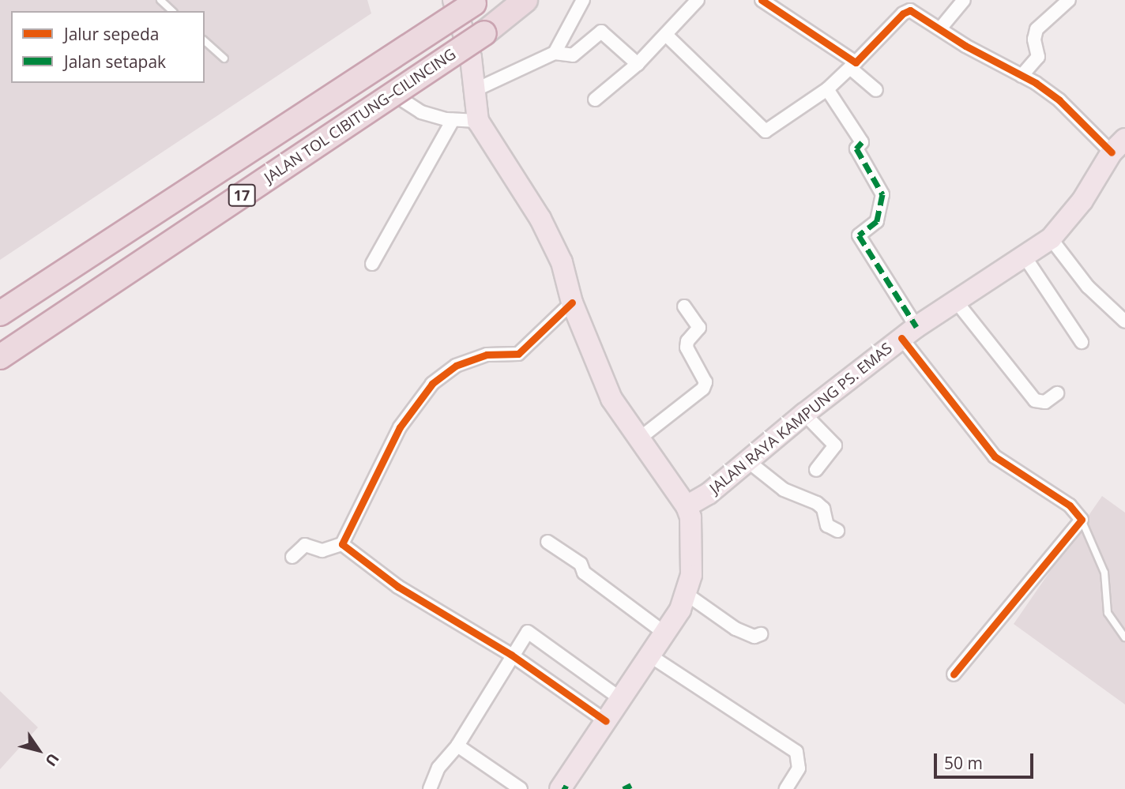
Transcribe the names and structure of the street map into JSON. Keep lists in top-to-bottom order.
{
  "streets": {
    "highway": ["JALAN TOL CIBITUNG–CILINCING", "17"],
    "main road": ["JALAN RAYA KAMPUNG PS. EMAS"]
  },
  "legend": ["Jalur sepeda", "Jalan setapak"],
  "scale_bar": "50 m",
  "north": "bottom right"
}
